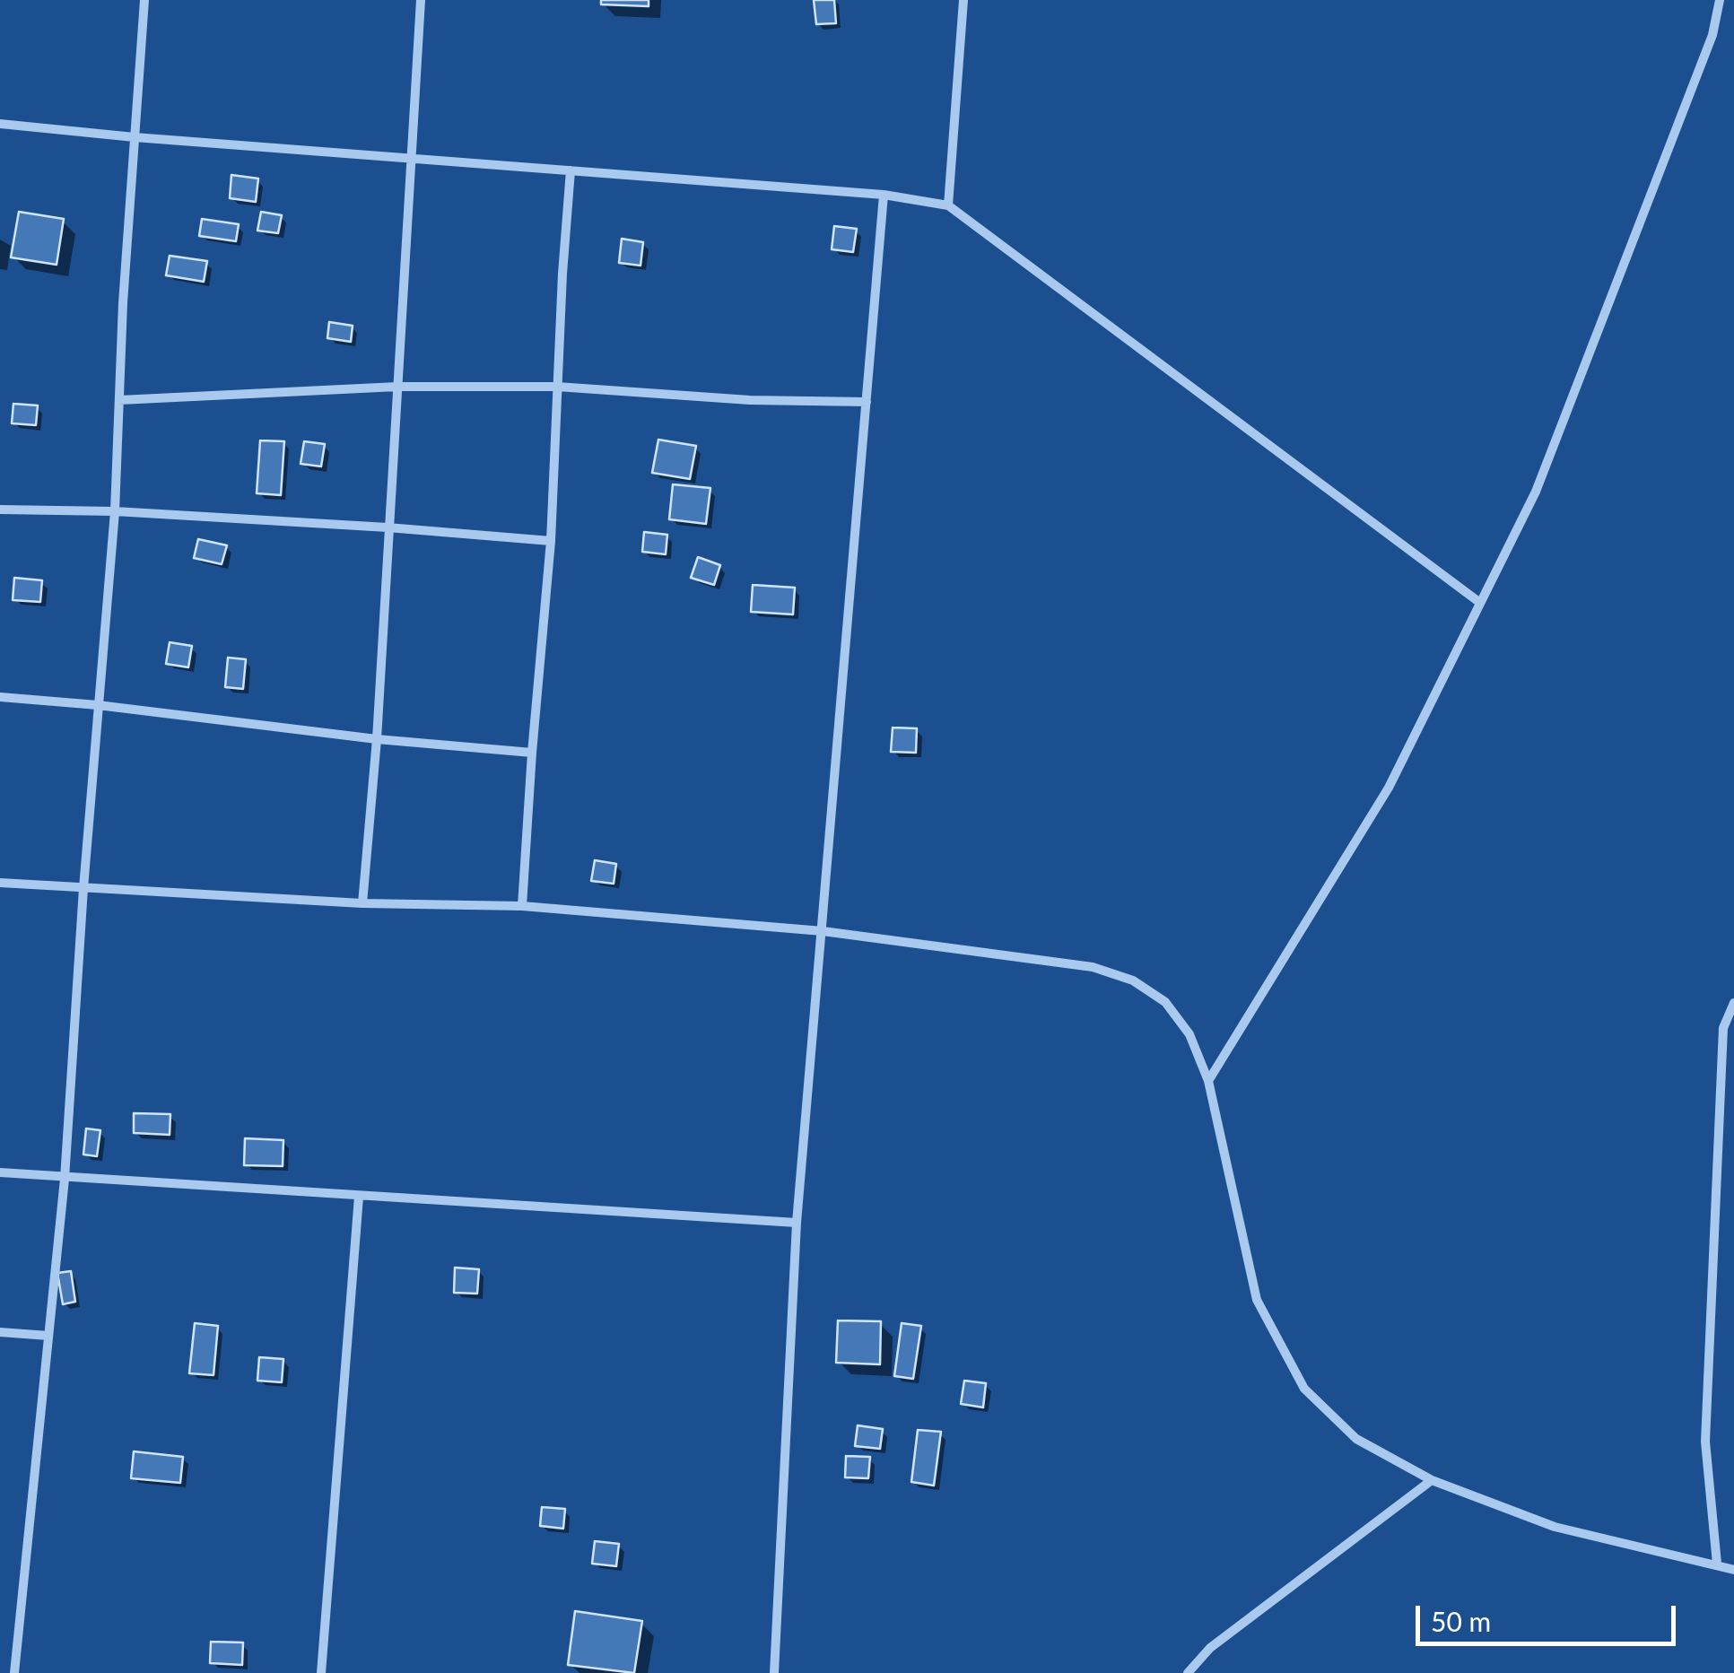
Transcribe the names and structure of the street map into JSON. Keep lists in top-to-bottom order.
{
  "scale_bar": "50 m"
}
